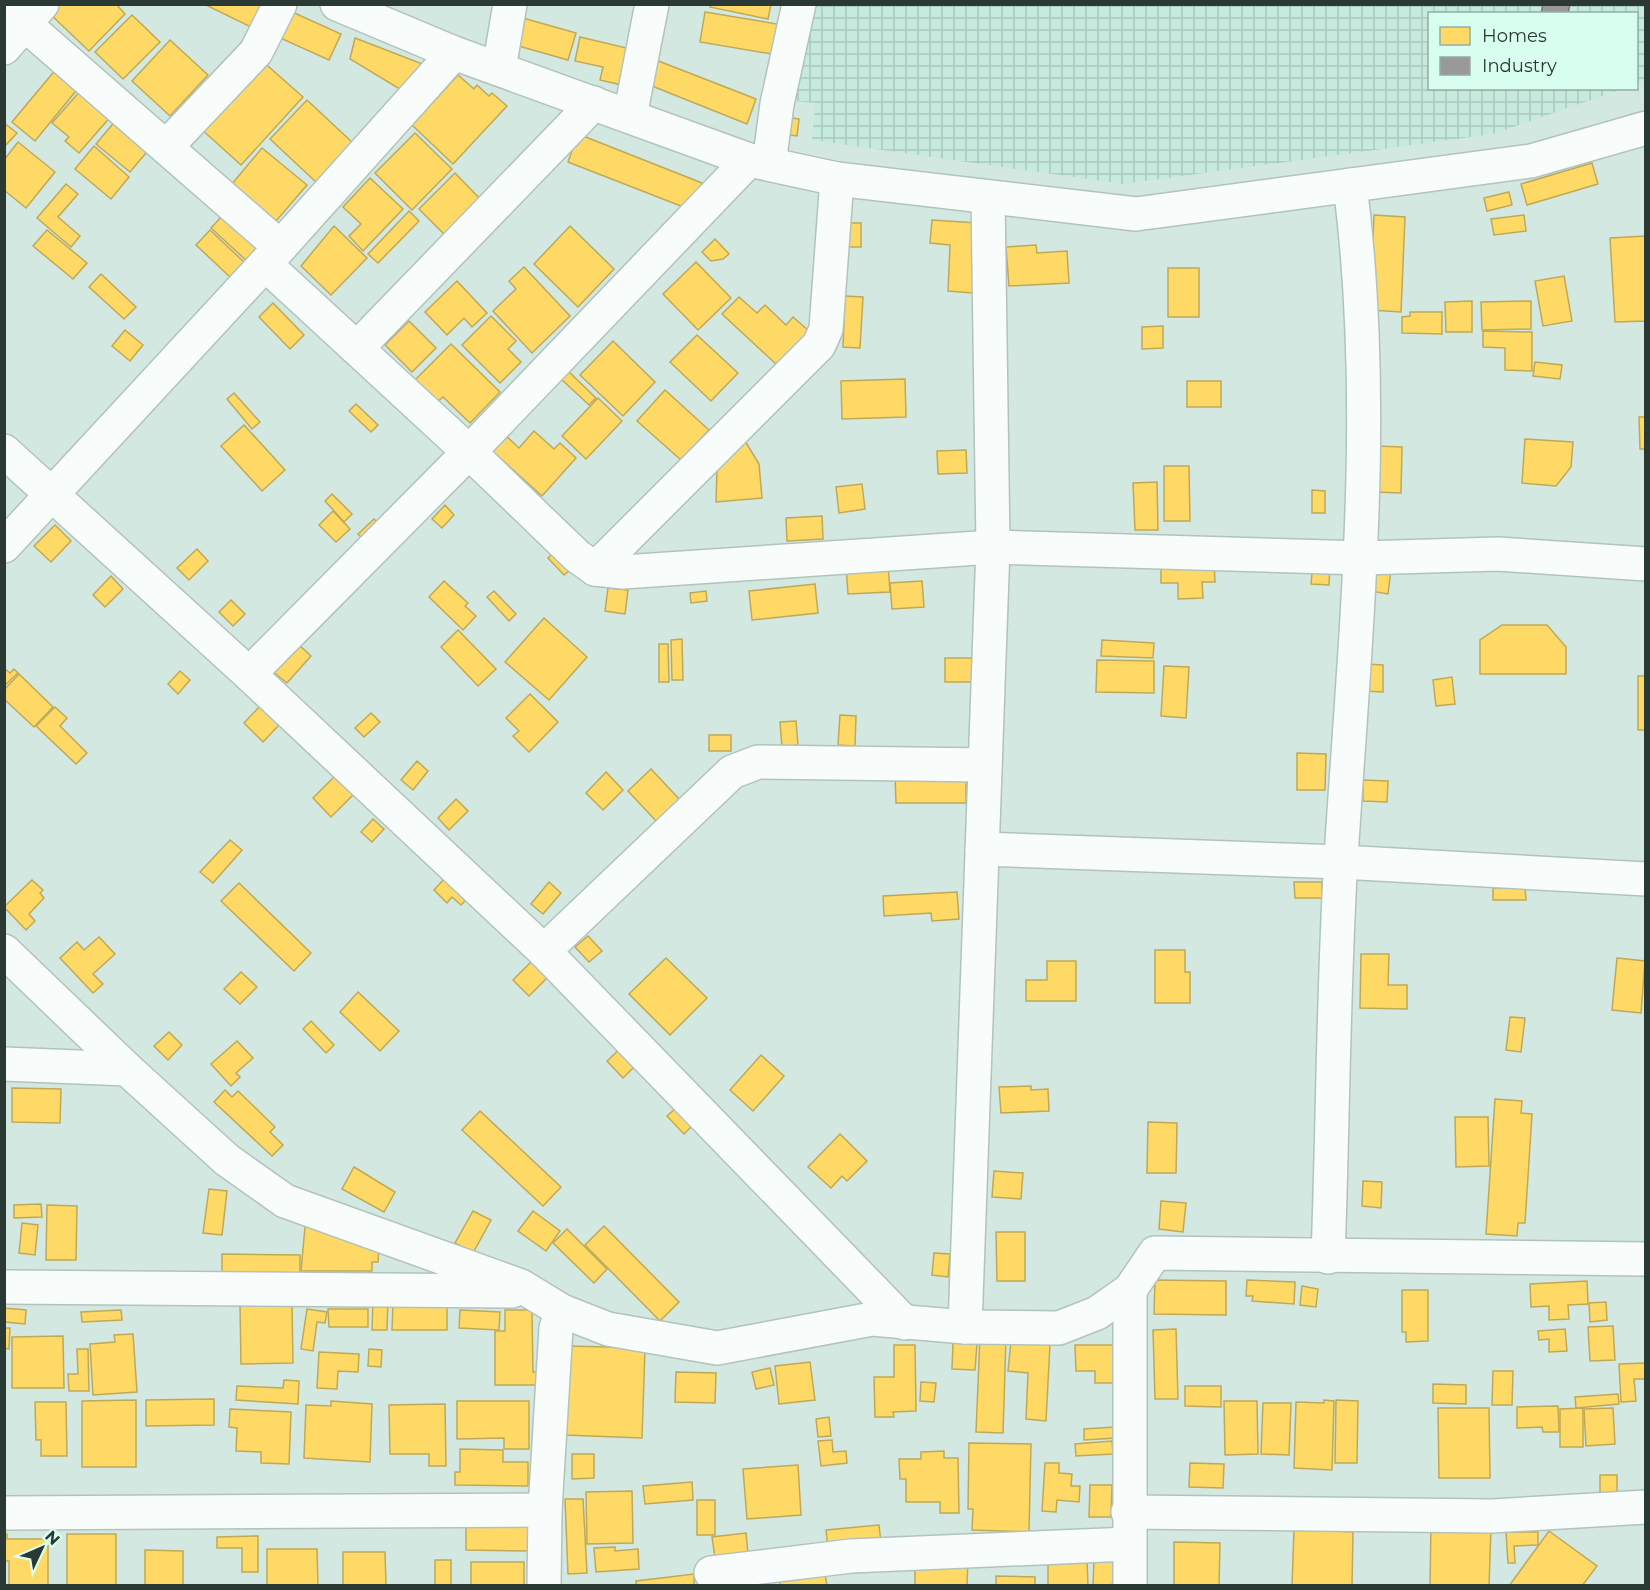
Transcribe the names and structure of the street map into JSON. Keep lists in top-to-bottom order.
{
  "legend": ["Homes", "Industry"],
  "north": "top right"
}
